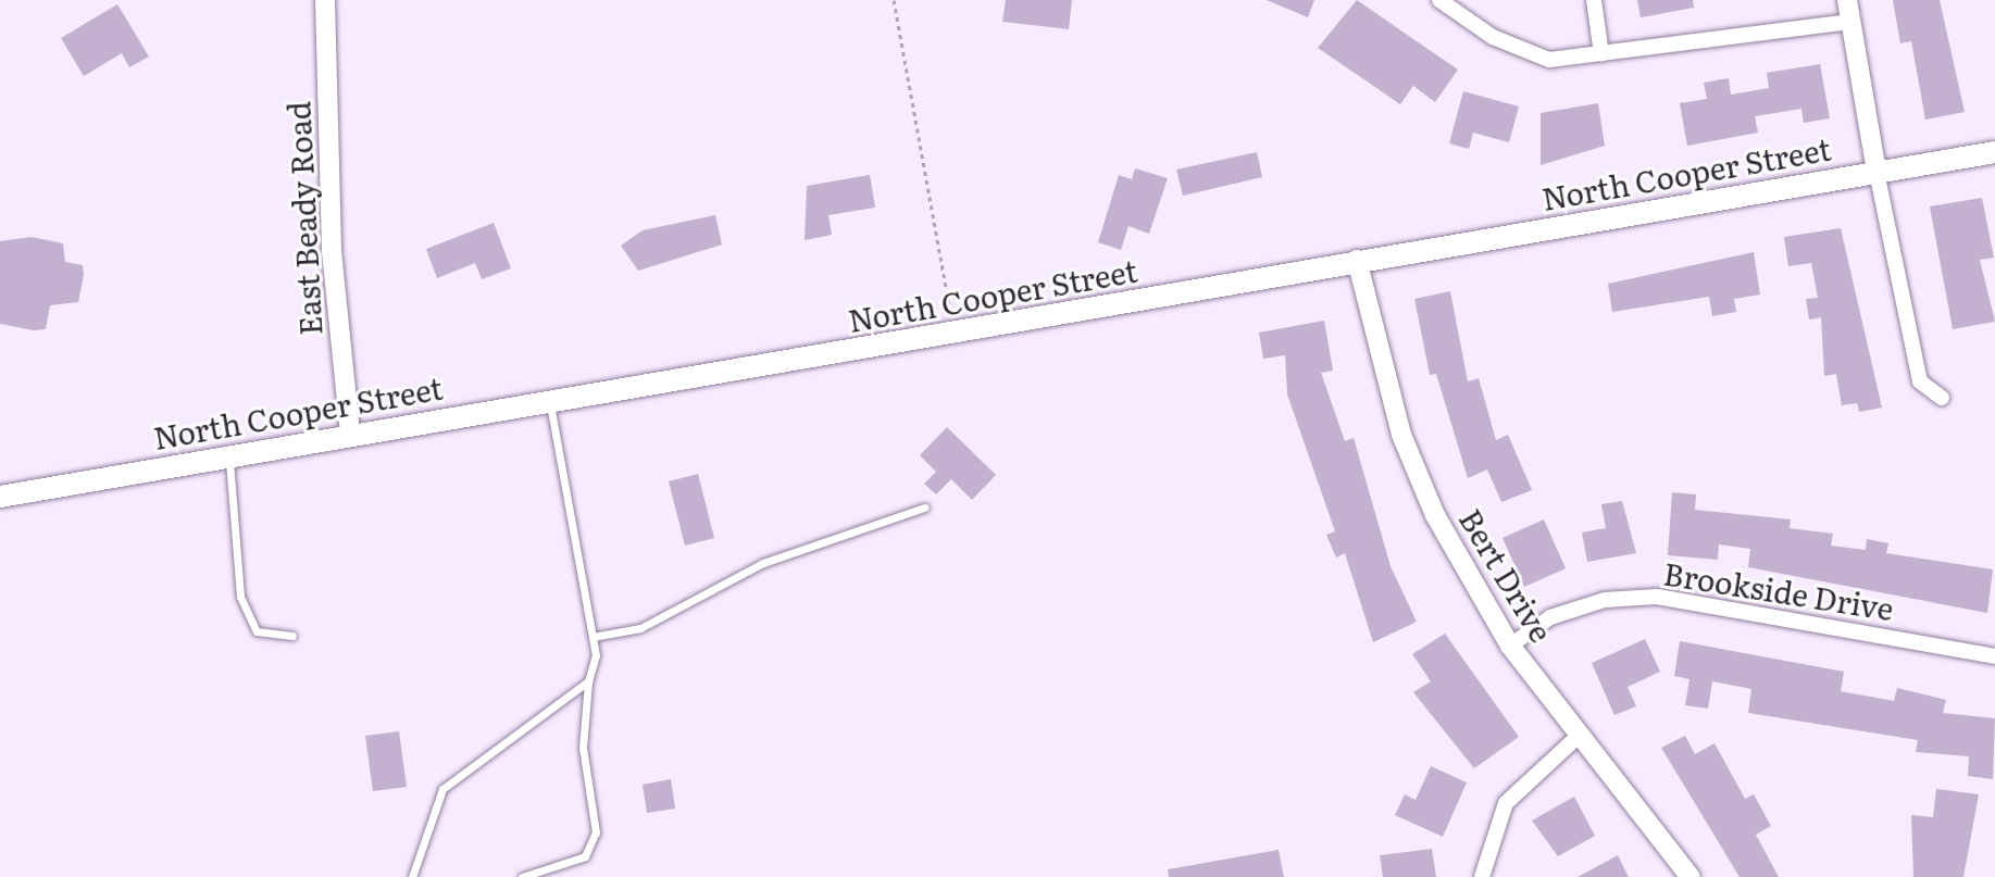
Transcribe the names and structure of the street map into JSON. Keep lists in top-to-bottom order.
{
  "streets": {
    "main road": ["North Cooper Street"],
    "street": ["East Beady Road", "Bert Drive", "Brookside Drive"]
  },
  "crossings": [
    ["North Cooper Street", "East Beady Road"],
    ["North Cooper Street", "Bert Drive"],
    ["Bert Drive", "Brookside Drive"]
  ]
}
